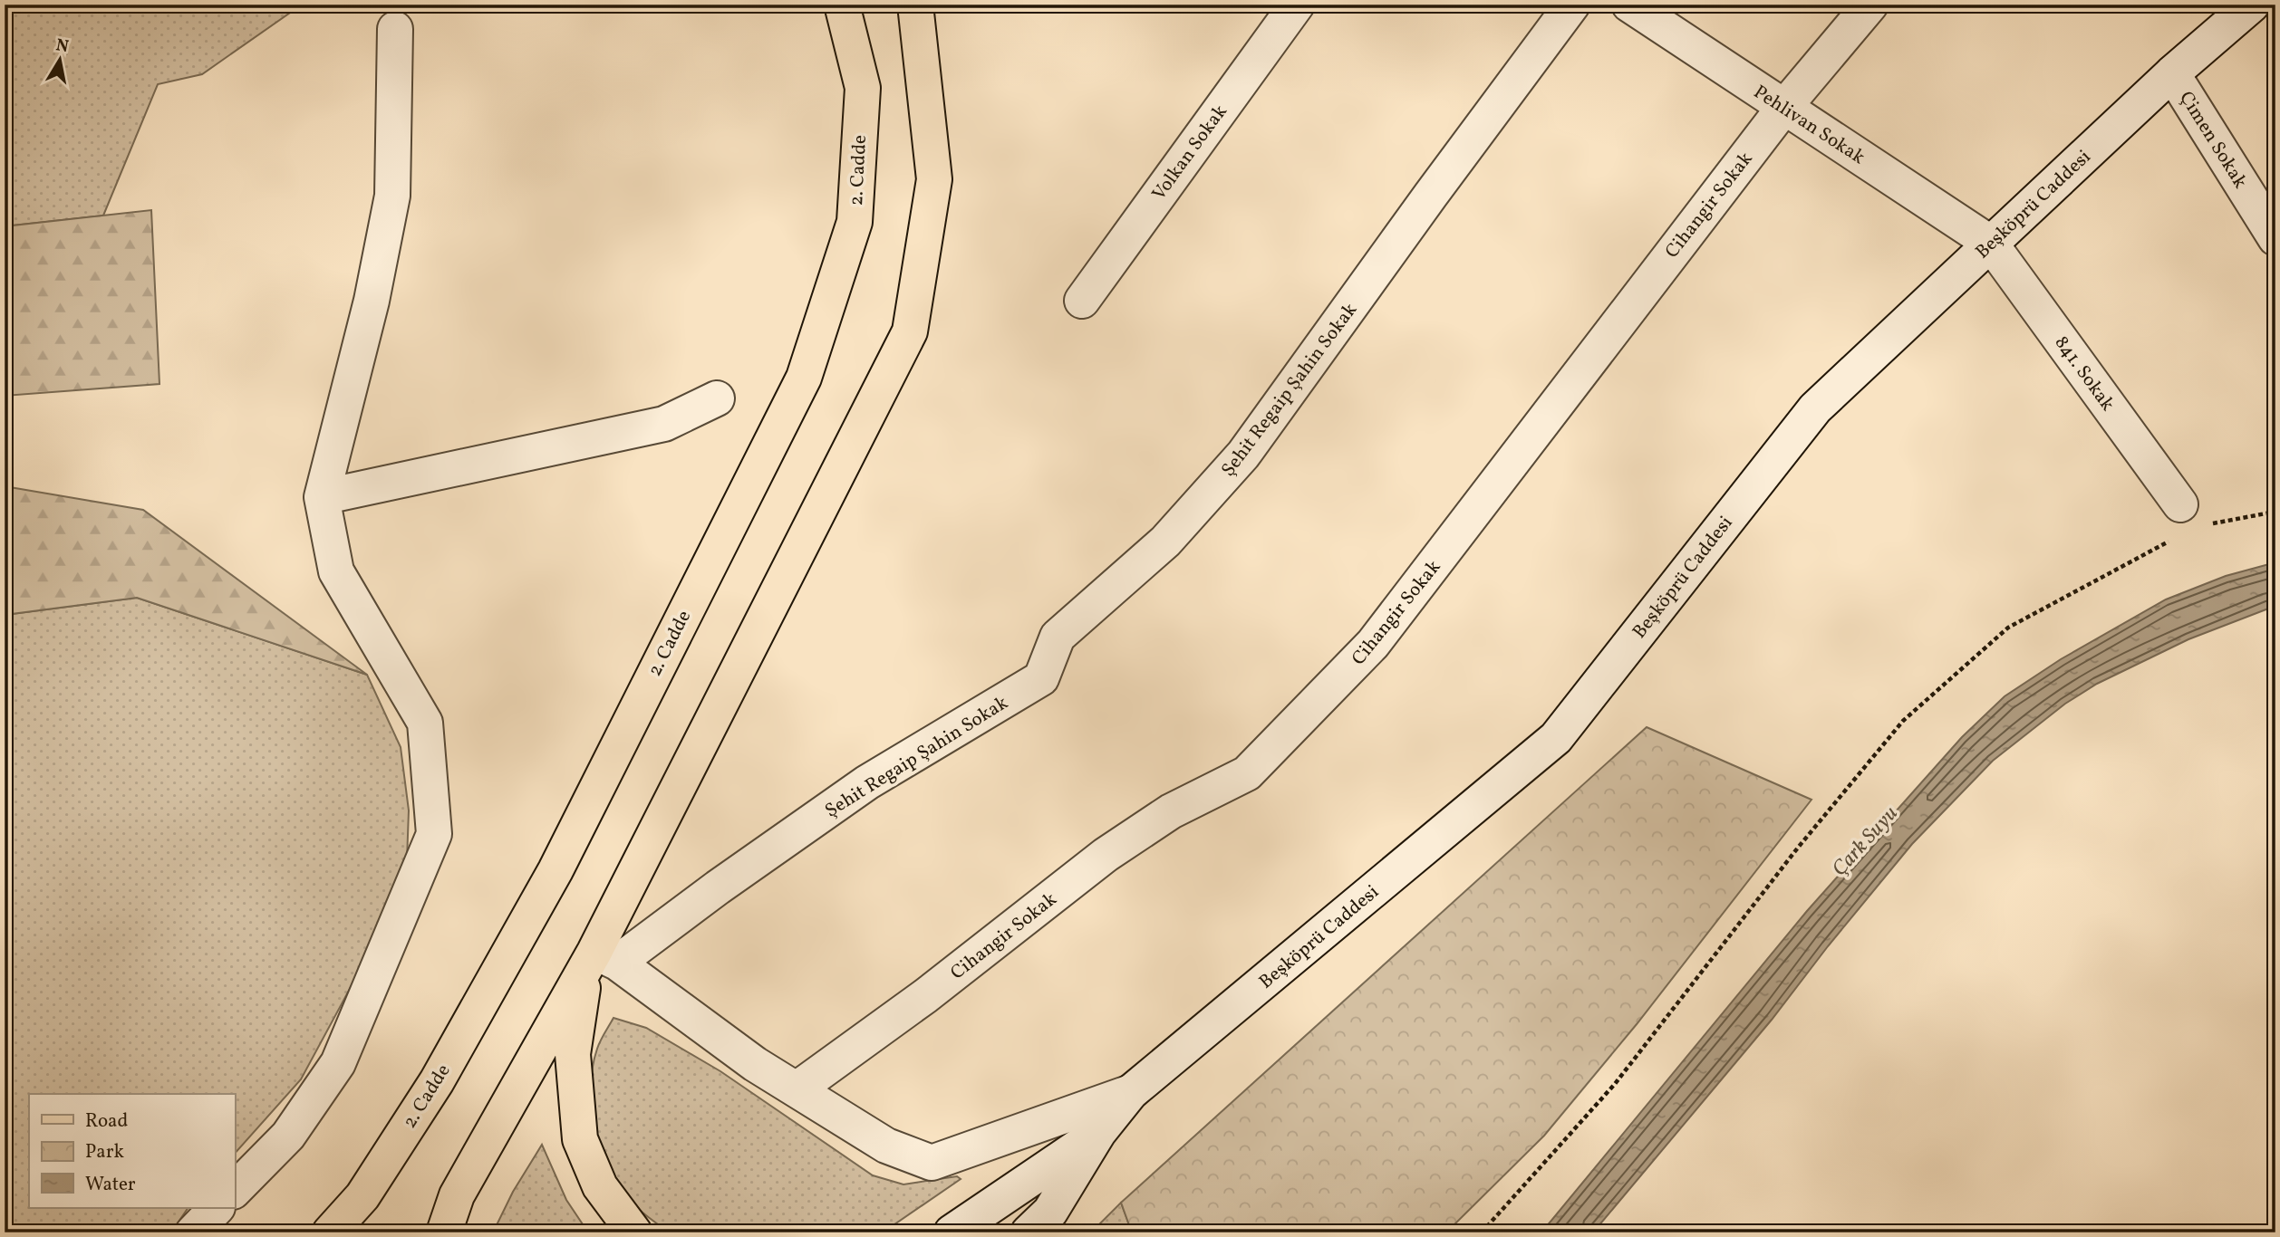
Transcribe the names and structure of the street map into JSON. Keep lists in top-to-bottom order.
{
  "streets": {
    "main road": ["2. Cadde"],
    "street": [
      "Pehlivan Sokak",
      "Çimen Sokak",
      "Volkan Sokak",
      "Beşköprü Caddesi",
      "Cihangir Sokak",
      "841. Sokak",
      "Şehit Regaip Şahin Sokak"
    ]
  },
  "crossings": [
    ["Pehlivan Sokak", "Beşköprü Caddesi"],
    ["Pehlivan Sokak", "Cihangir Sokak"],
    ["Pehlivan Sokak", "841. Sokak"],
    ["Çimen Sokak", "Beşköprü Caddesi"],
    ["Beşköprü Caddesi", "841. Sokak"]
  ],
  "water": ["Çark Suyu"],
  "legend": ["Road", "Park", "Water"],
  "north": "top"
}
